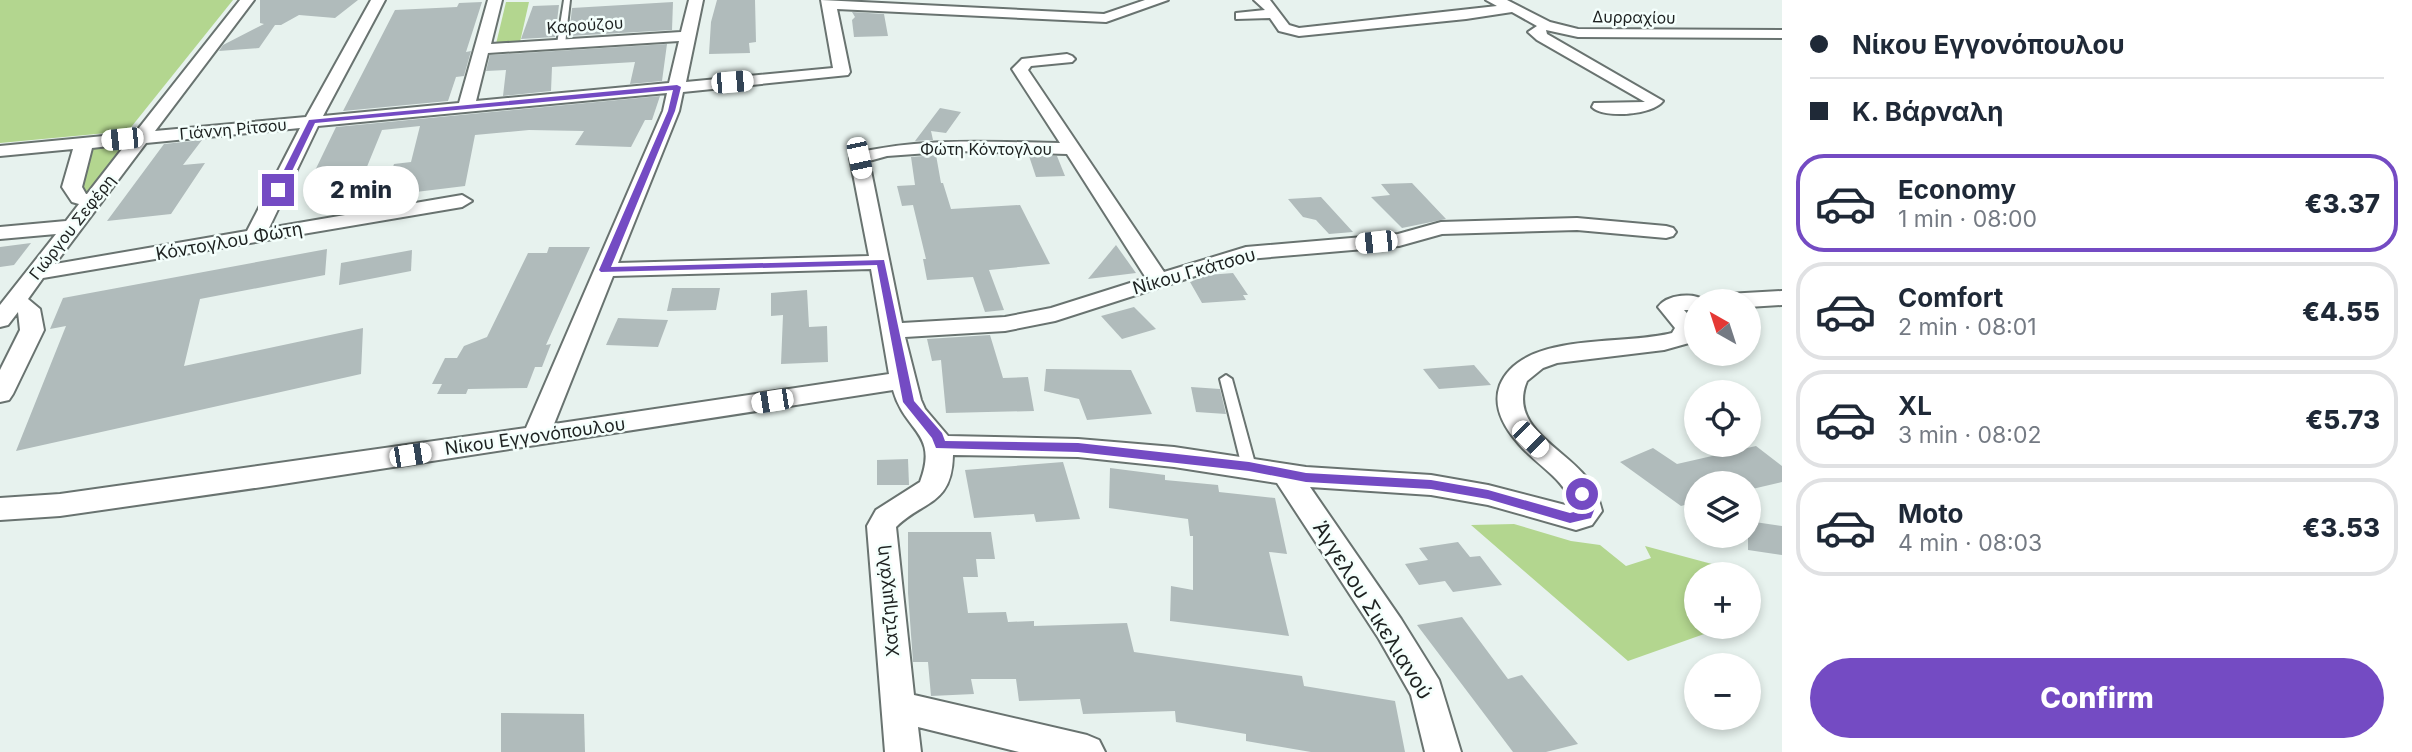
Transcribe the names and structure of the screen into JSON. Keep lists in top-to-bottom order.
{
  "streets": {
    "street": [
      "Δυρραχίου",
      "Καρούζου",
      "Γιάννη Ρίτσου",
      "Φώτη Κόντογλου",
      "Γιώργου Σεφέρη",
      "Κόντογλου Φώτη",
      "Νίκου Γκάτσου",
      "Νίκου Εγγονόπουλου",
      "Χατζημιχάλη",
      "Άγγελου Σικελιανού"
    ]
  },
  "crossings": [
    ["Γιάννη Ρίτσου", "Γιώργου Σεφέρη"],
    ["Γιώργου Σεφέρη", "Κόντογλου Φώτη"]
  ],
  "north": "top left",
  "page": {
    "banner": ["Νίκου Εγγονόπουλου", "Κ. Βάρναλη"],
    "list": [
      {
        "name": "Economy",
        "note": "1 min · 08:00",
        "value": "€3.37"
      },
      {
        "name": "Comfort",
        "note": "2 min · 08:01",
        "value": "€4.55"
      },
      {
        "name": "XL",
        "note": "3 min · 08:02",
        "value": "€5.73"
      },
      {
        "name": "Moto",
        "note": "4 min · 08:03",
        "value": "€3.53"
      }
    ],
    "bubble": "2 min",
    "map_buttons": ["+", "−"],
    "buttons": "Confirm"
  }
}
